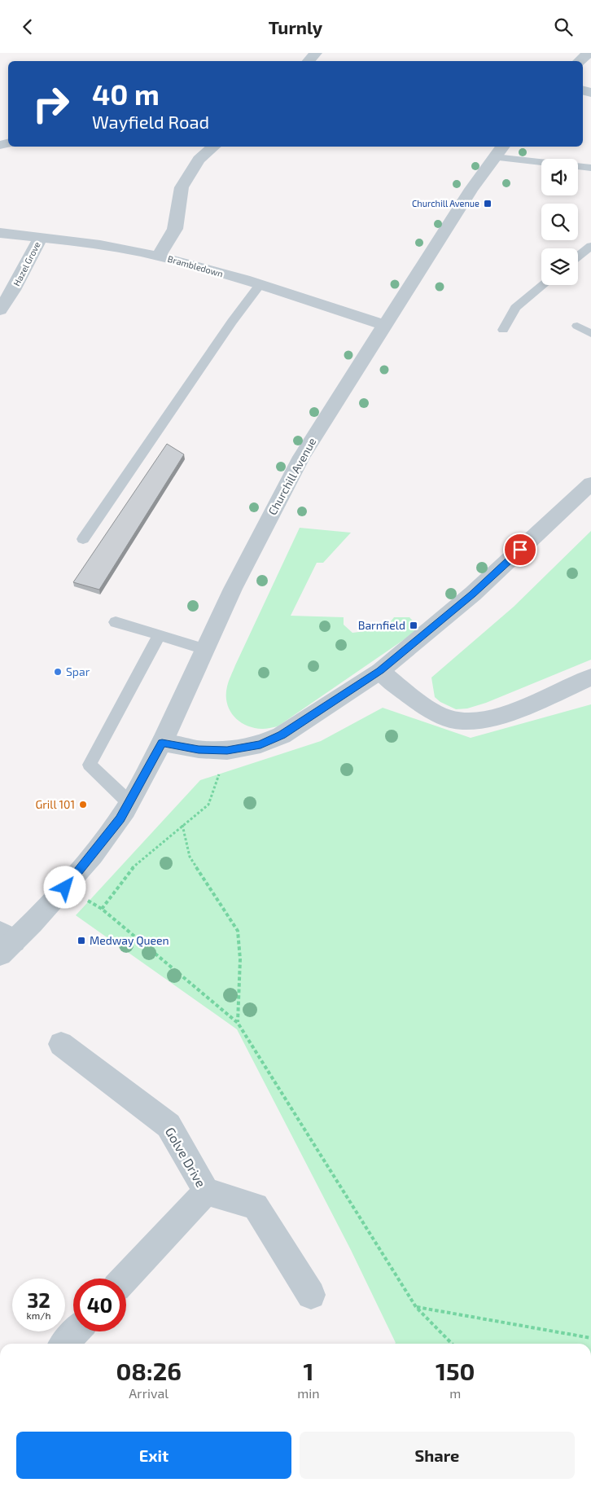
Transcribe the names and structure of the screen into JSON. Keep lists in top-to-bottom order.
{
  "streets": {
    "street": [
      "Hazel Grove",
      "Brambledown",
      "Churchill Avenue",
      "Golve Drive"
    ]
  },
  "crossings": [
    ["Hazel Grove", "Brambledown"],
    ["Brambledown", "Churchill Avenue"]
  ],
  "places": {
    "transit": ["Churchill Avenue", "Barnfield", "Medway Queen"],
    "other": ["Spar", "Grill 101"]
  },
  "page": {
    "header": "Turnly",
    "turn": ["40 m", "Wayfield Road"],
    "speed": "32 km/h",
    "limit": "40",
    "eta": [
      "08:26",
      "Arrival",
      "1",
      "min",
      "150",
      "m"
    ],
    "buttons": ["Exit", "Share"]
  }
}
